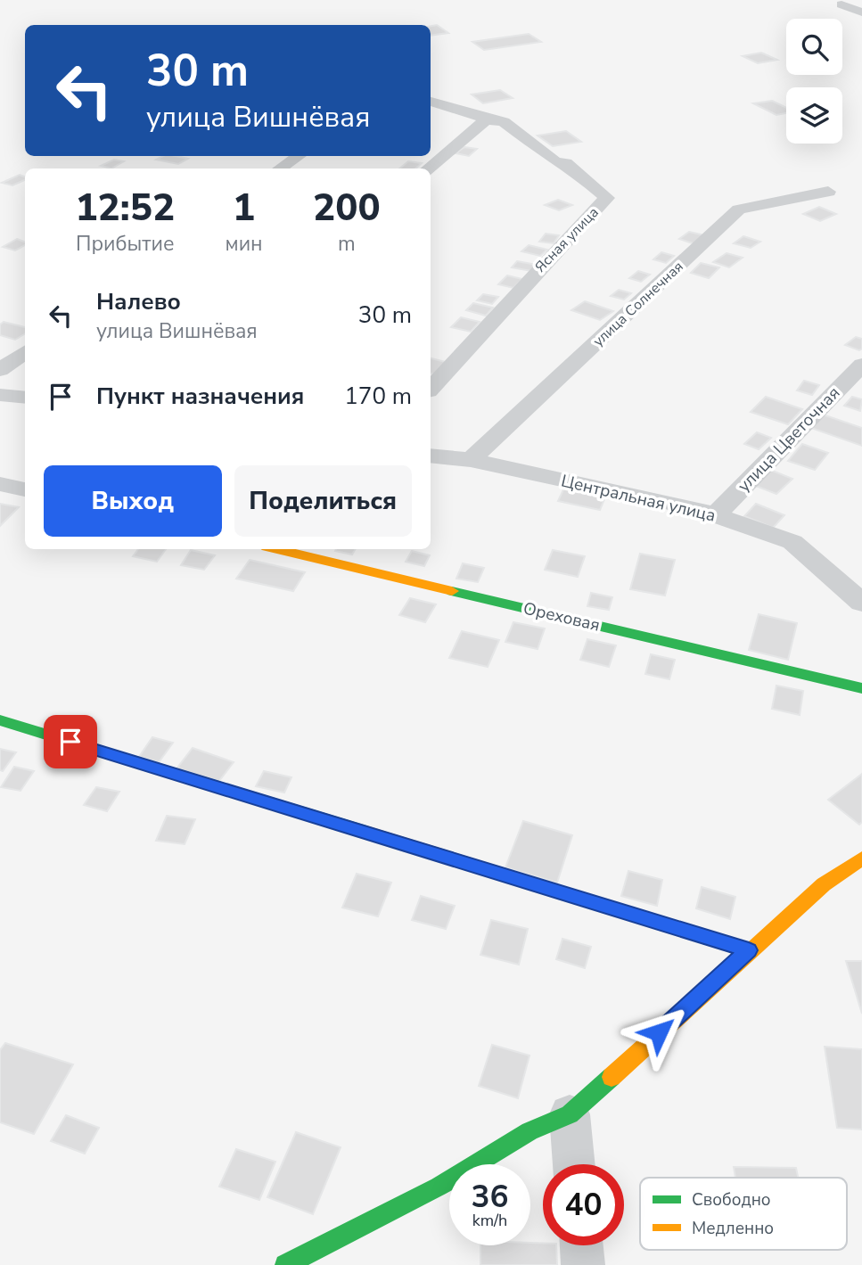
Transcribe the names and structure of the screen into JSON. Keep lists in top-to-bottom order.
{
  "streets": {
    "street": [
      "Ясная улица",
      "улица Солнечная",
      "улица Цветочная",
      "Центральная улица",
      "Ореховая"
    ]
  },
  "crossings": [
    ["улица Солнечная", "Центральная улица"],
    ["улица Цветочная", "Центральная улица"]
  ],
  "legend": ["Свободно", "Медленно"],
  "page": {
    "turn": ["30 m", "улица Вишнёвая"],
    "eta": [
      "12:52",
      "Прибытие",
      "1",
      "мин",
      "200",
      "m"
    ],
    "list": [
      {
        "name": "Налево",
        "note": "улица Вишнёвая",
        "value": "30 m"
      },
      {
        "name": "Пункт назначения",
        "value": "170 m"
      }
    ],
    "buttons": ["Выход", "Поделиться"],
    "speed": "36 km/h",
    "limit": "40"
  }
}
